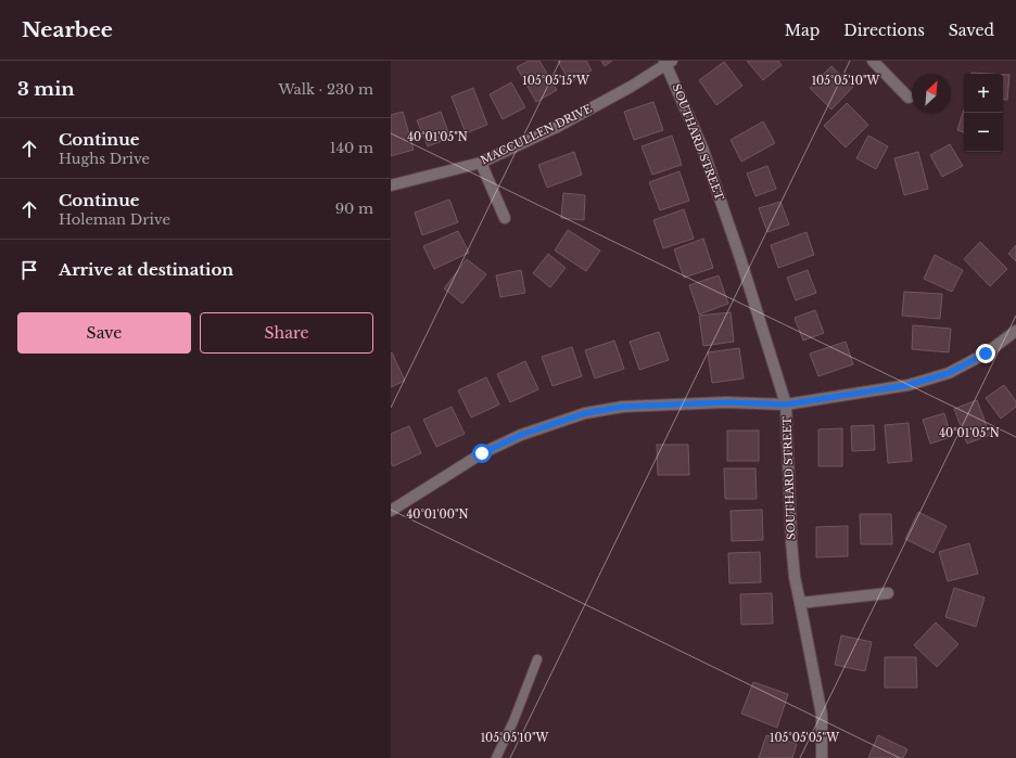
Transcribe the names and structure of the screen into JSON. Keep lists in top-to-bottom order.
{
  "streets": {
    "street": ["MACCULLEN DRIVE", "SOUTHARD STREET"]
  },
  "crossings": [
    ["MACCULLEN DRIVE", "SOUTHARD STREET"]
  ],
  "north": "top right",
  "page": {
    "header": "Nearbee",
    "nav": ["Map", "Directions", "Saved"],
    "heading": ["3 min", "Walk · 230 m"],
    "map_buttons": ["+", "−"],
    "list": [
      ["Continue", "Hughs Drive", "140 m"],
      ["Continue", "Holeman Drive", "90 m"],
      "Arrive at destination"
    ],
    "buttons": ["Save", "Share"]
  },
  "coordinates": [
    "105°05'15\"W",
    "105°05'10\"W",
    "40°01'05\"N",
    "40°01'00\"N",
    "105°05'05\"W"
  ]
}
